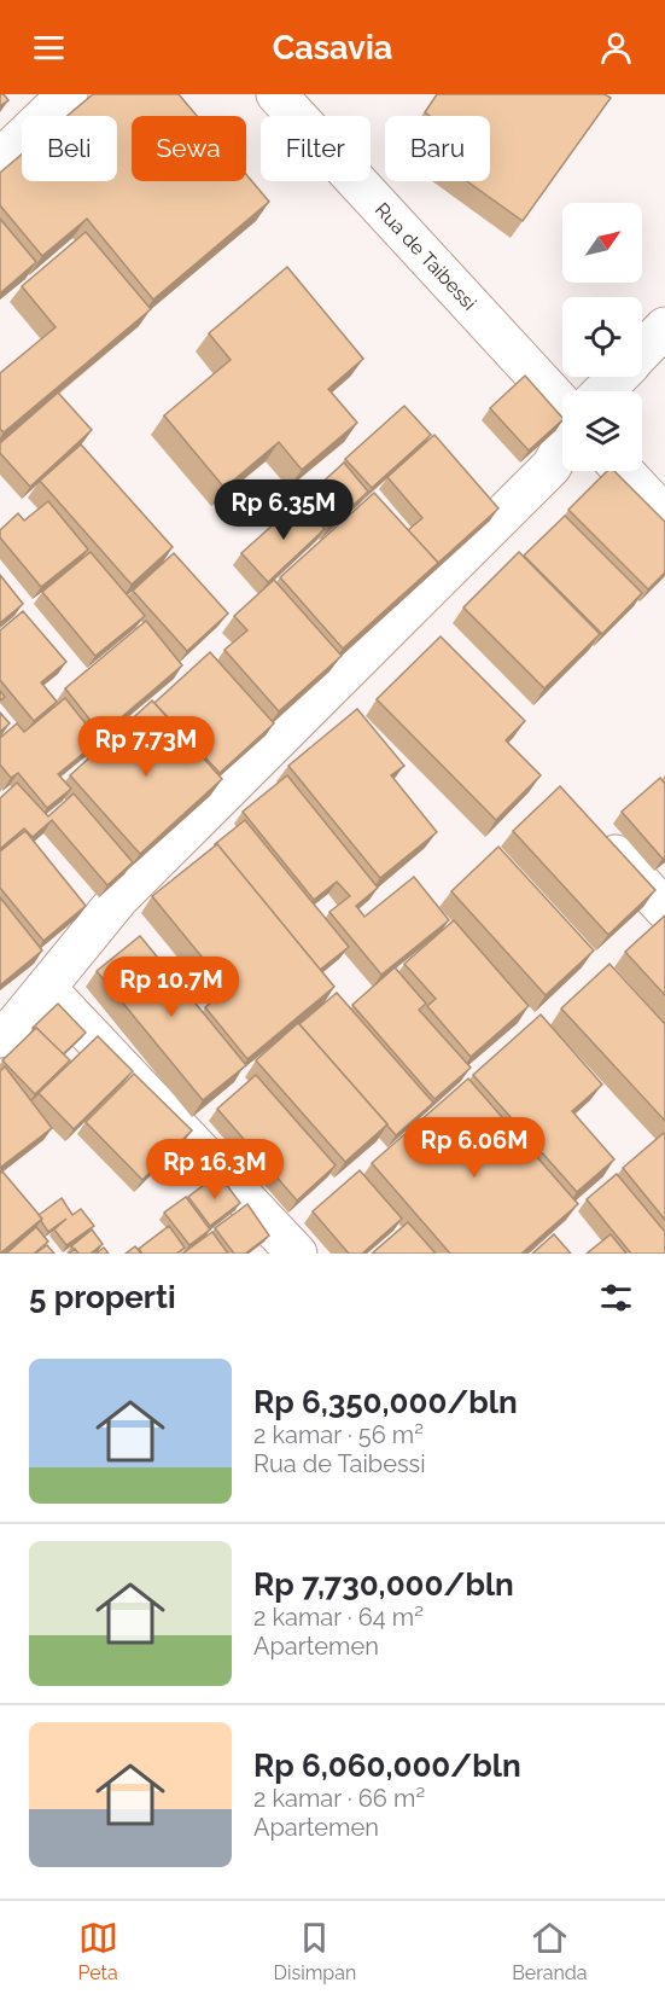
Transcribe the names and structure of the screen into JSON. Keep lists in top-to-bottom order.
{
  "streets": {
    "street": ["Rua de Taibessi"]
  },
  "north": "top right",
  "page": {
    "header": "Casavia",
    "chip": [
      "Beli",
      "Sewa",
      "Filter",
      "Baru"
    ],
    "price": [
      "Rp 6.35M",
      "Rp 7.73M",
      "Rp 10.7M",
      "Rp 6.06M",
      "Rp 16.3M"
    ],
    "heading": "5 properti",
    "list": [
      {
        "name": "Rp 6,350,000/bln",
        "note": "2 kamar · 56 m² · Rua de Taibessi"
      },
      {
        "name": "Rp 7,730,000/bln",
        "note": "2 kamar · 64 m² · Apartemen"
      },
      {
        "name": "Rp 6,060,000/bln",
        "note": "2 kamar · 66 m² · Apartemen"
      }
    ],
    "tabs": ["Peta", "Disimpan", "Beranda"]
  }
}
